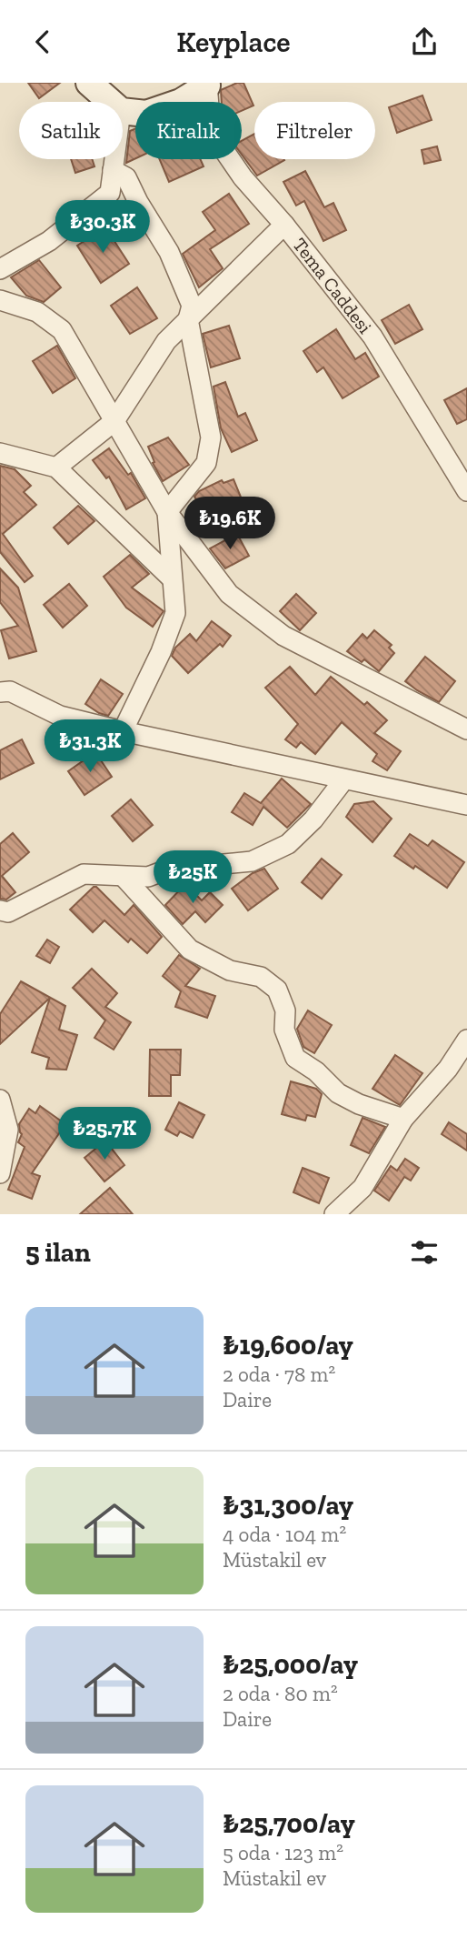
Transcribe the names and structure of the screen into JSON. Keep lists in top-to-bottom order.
{
  "streets": {
    "street": ["Tema Caddesi"]
  },
  "page": {
    "header": "Keyplace",
    "chip": ["Satılık", "Kiralık", "Filtreler"],
    "price": [
      "₺30.3K",
      "₺19.6K",
      "₺31.3K",
      "₺25K",
      "₺25.7K"
    ],
    "heading": "5 ilan",
    "list": [
      {
        "name": "₺19,600/ay",
        "note": "2 oda · 78 m² · Daire"
      },
      {
        "name": "₺31,300/ay",
        "note": "4 oda · 104 m² · Müstakil ev"
      },
      {
        "name": "₺25,000/ay",
        "note": "2 oda · 80 m² · Daire"
      },
      {
        "name": "₺25,700/ay",
        "note": "5 oda · 123 m² · Müstakil ev"
      }
    ]
  }
}
